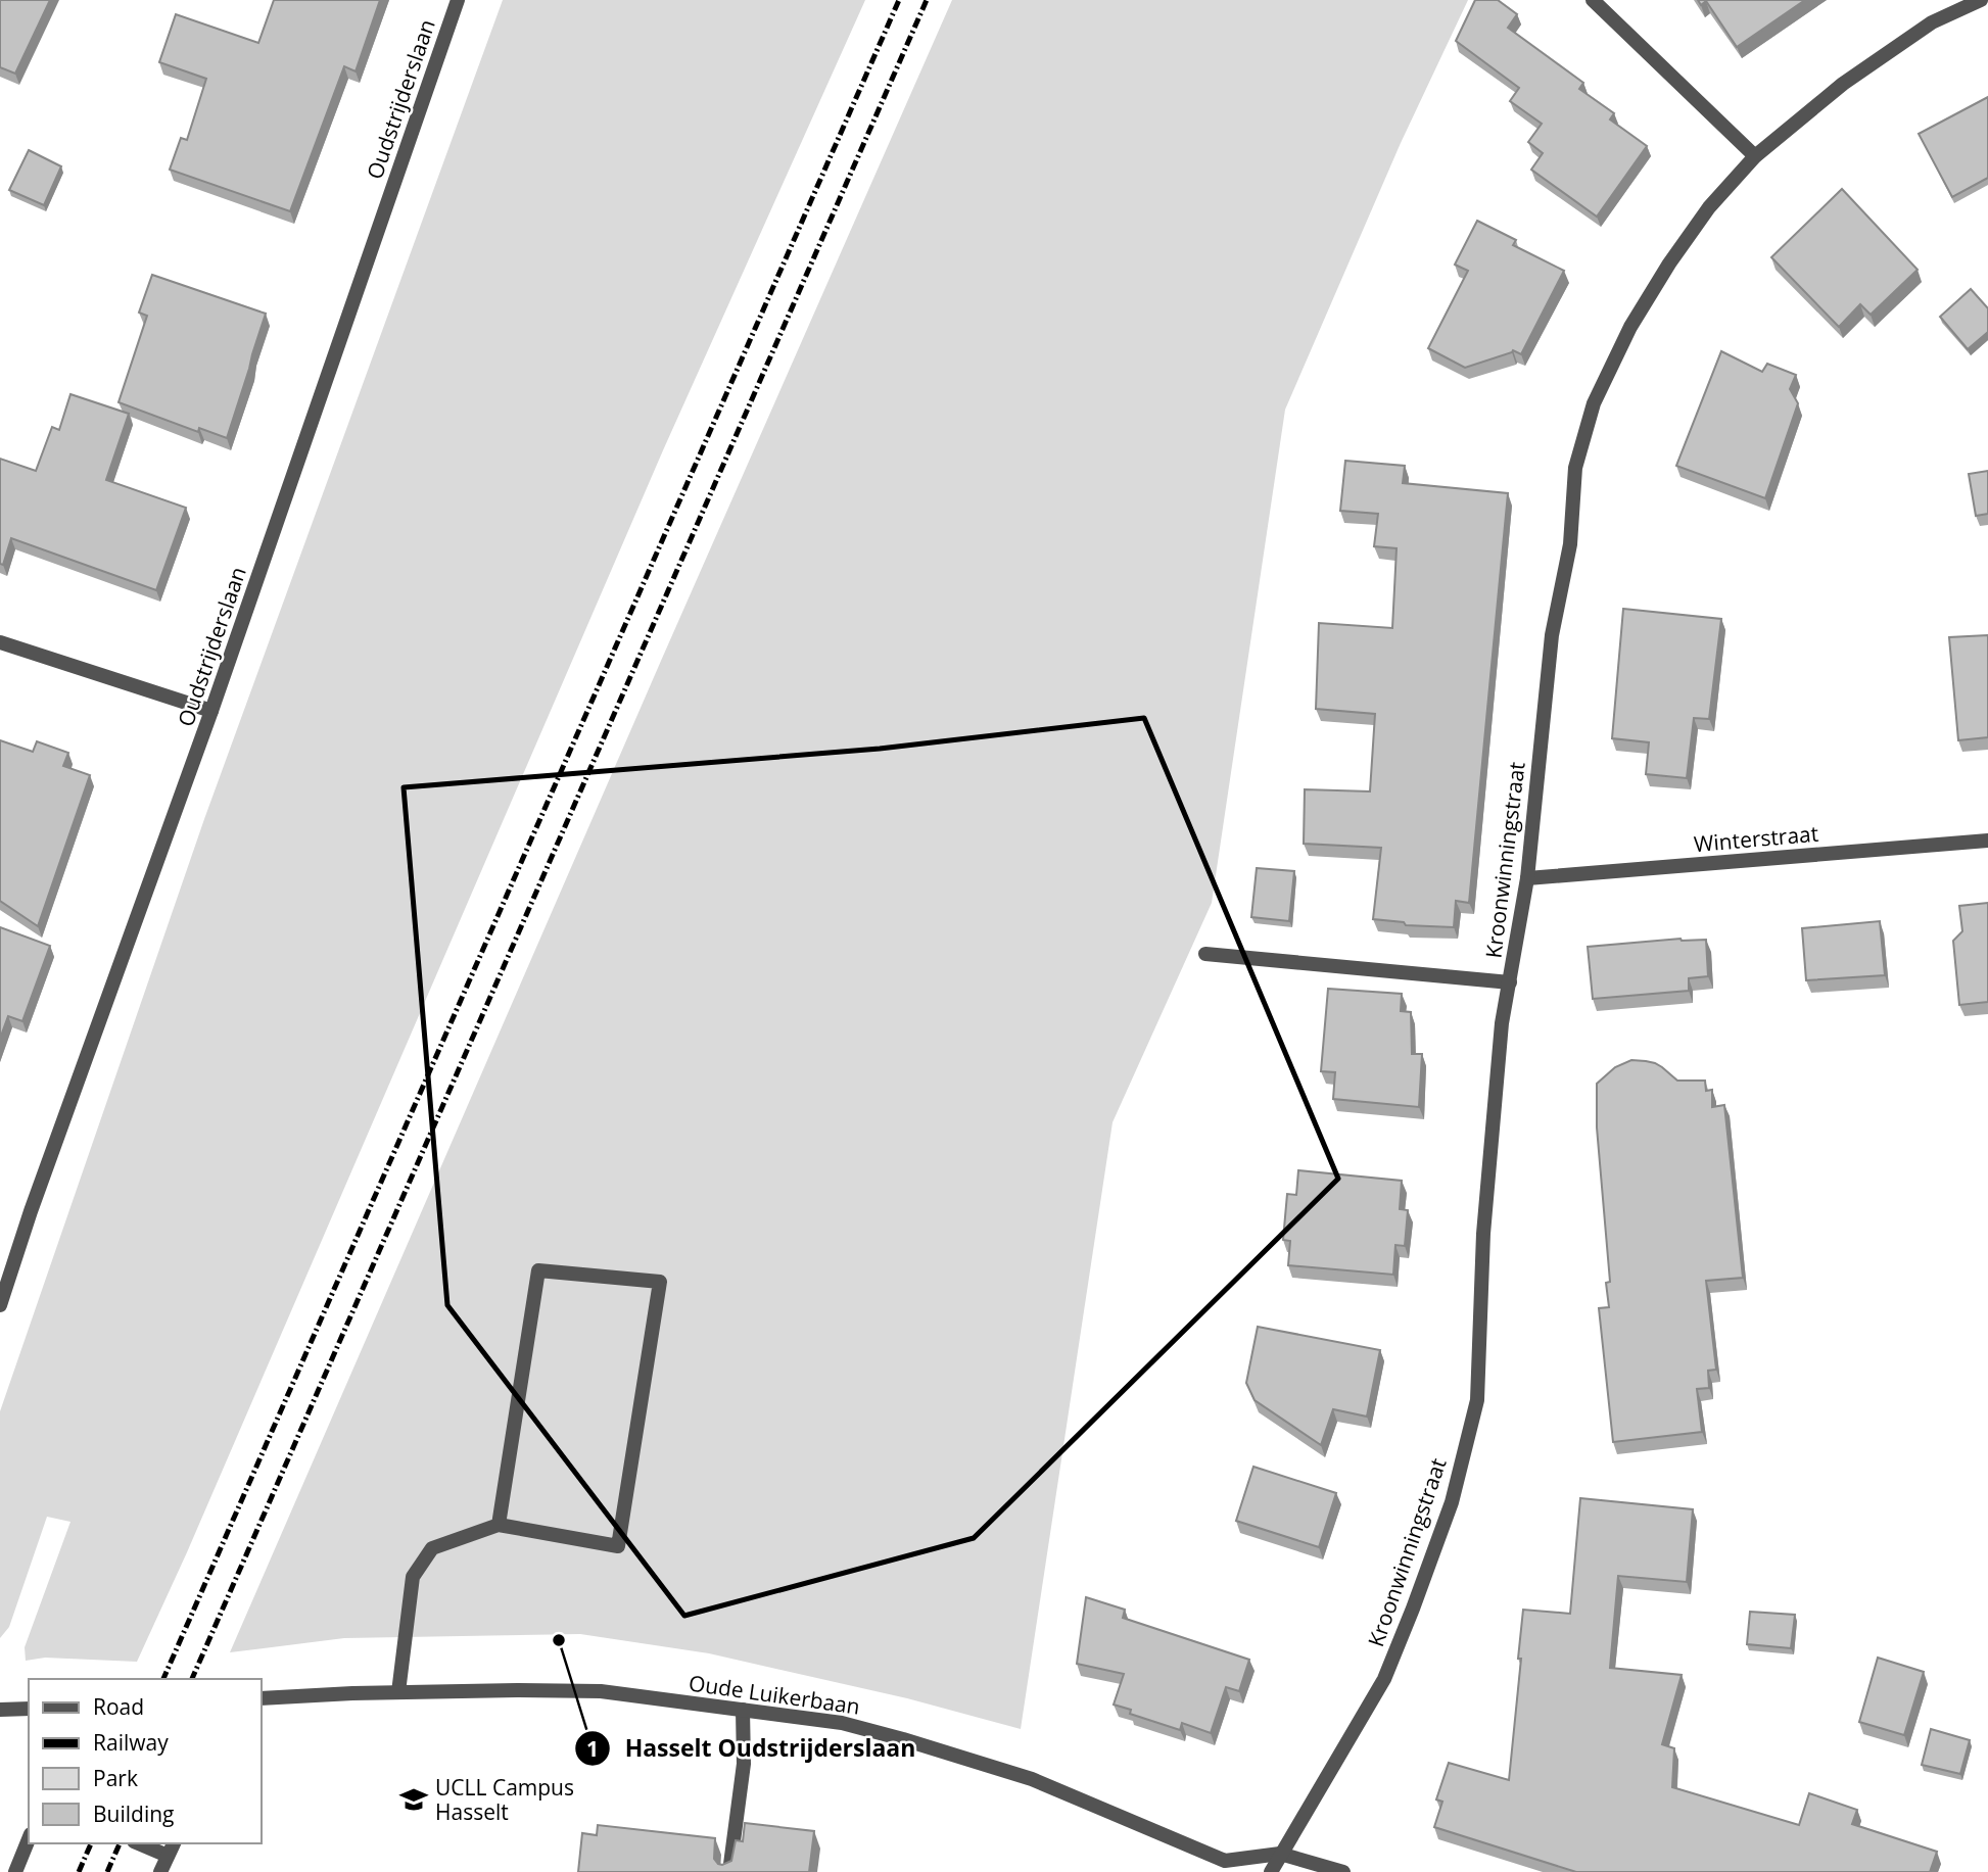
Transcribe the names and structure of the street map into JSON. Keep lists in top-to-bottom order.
{
  "streets": {
    "street": [
      "Oudstrijderslaan",
      "Winterstraat",
      "Kroonwinningstraat",
      "Oude Luikerbaan"
    ]
  },
  "crossings": [
    ["Winterstraat", "Kroonwinningstraat"],
    ["Kroonwinningstraat", "Oude Luikerbaan"]
  ],
  "places": {
    "other": ["Hasselt Oudstrijderslaan"],
    "school or university": ["UCLL Campus Hasselt"]
  },
  "legend": [
    "Road",
    "Railway",
    "Park",
    "Building"
  ]
}
